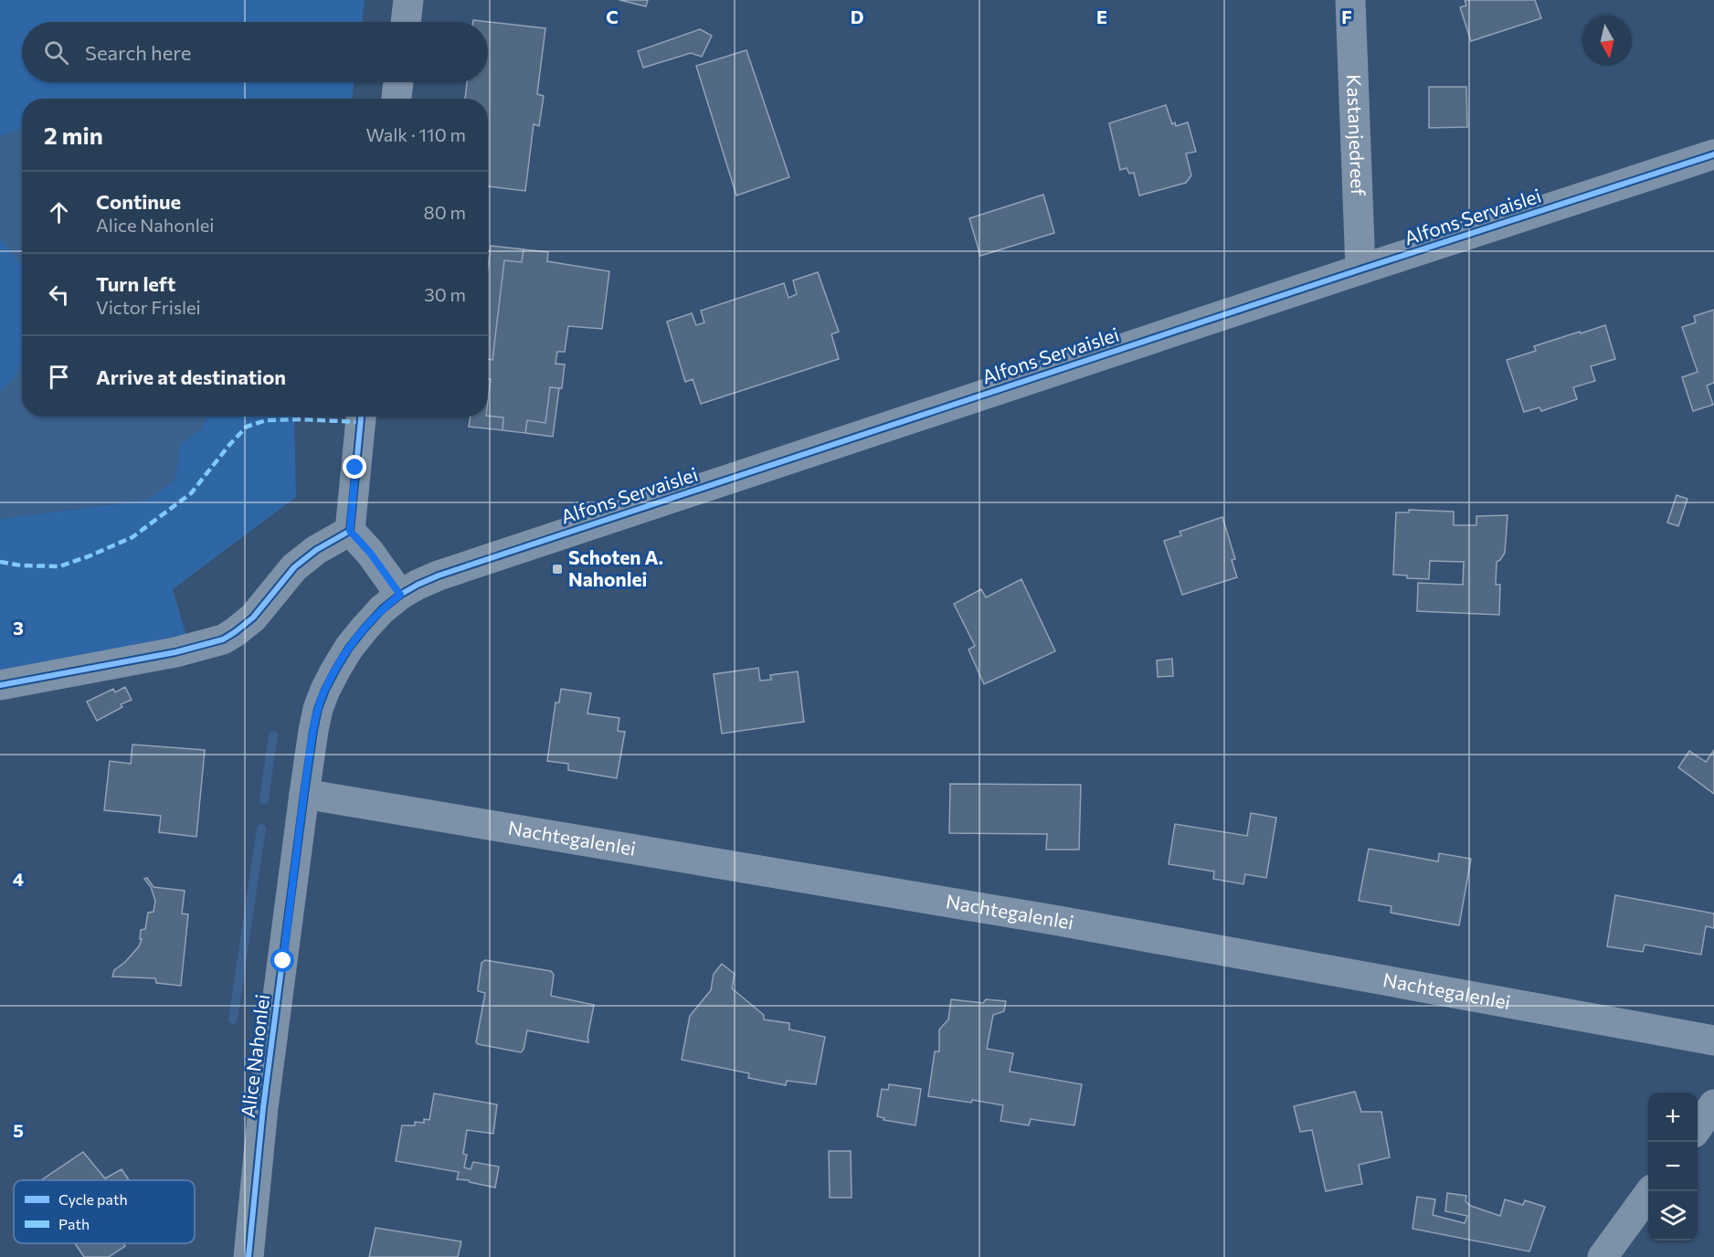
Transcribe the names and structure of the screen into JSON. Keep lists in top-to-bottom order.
{
  "streets": {
    "street": [
      "Kastanjedreef",
      "Alfons Servaislei",
      "Nachtegalenlei",
      "Alice Nahonlei"
    ]
  },
  "crossings": [
    ["Kastanjedreef", "Alfons Servaislei"],
    ["Alfons Servaislei", "Alice Nahonlei"],
    ["Nachtegalenlei", "Alice Nahonlei"]
  ],
  "places": {
    "transit": ["Schoten A. Nahonlei"]
  },
  "legend": ["Cycle path", "Path"],
  "north": "bottom",
  "page": {
    "search": "Search here",
    "heading": ["2 min", "Walk · 110 m"],
    "list": [
      ["Continue", "Alice Nahonlei", "80 m"],
      ["Turn left", "Victor Frislei", "30 m"],
      "Arrive at destination"
    ],
    "map_buttons": ["+", "−"]
  },
  "grid": {
    "columns": [
      "C",
      "D",
      "E",
      "F"
    ],
    "rows": ["3", "4", "5"]
  }
}
